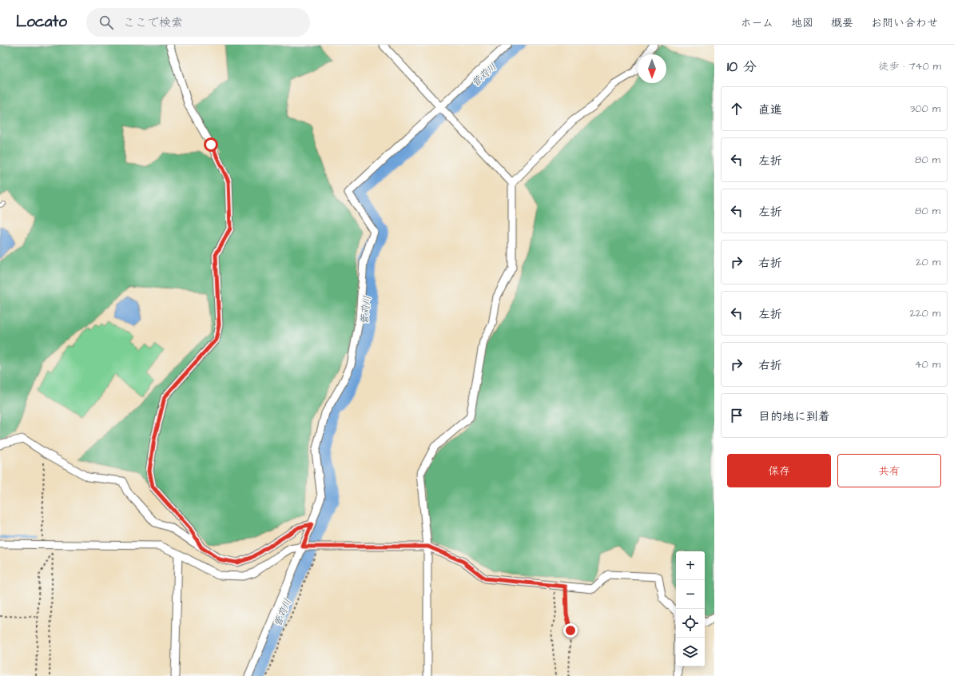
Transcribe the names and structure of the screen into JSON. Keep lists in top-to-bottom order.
{
  "water": ["菅苅川"],
  "north": "bottom",
  "page": {
    "header": "Locato",
    "search": "ここで検索",
    "nav": [
      "ホーム",
      "地図",
      "概要",
      "お問い合わせ"
    ],
    "heading": ["10 分", "徒歩 · 740 m"],
    "list": [
      ["直進", "300 m"],
      ["左折", "80 m"],
      ["左折", "80 m"],
      ["右折", "20 m"],
      ["左折", "220 m"],
      ["右折", "40 m"],
      "目的地に到着"
    ],
    "buttons": ["保存", "共有"],
    "map_buttons": ["+", "−"]
  }
}
